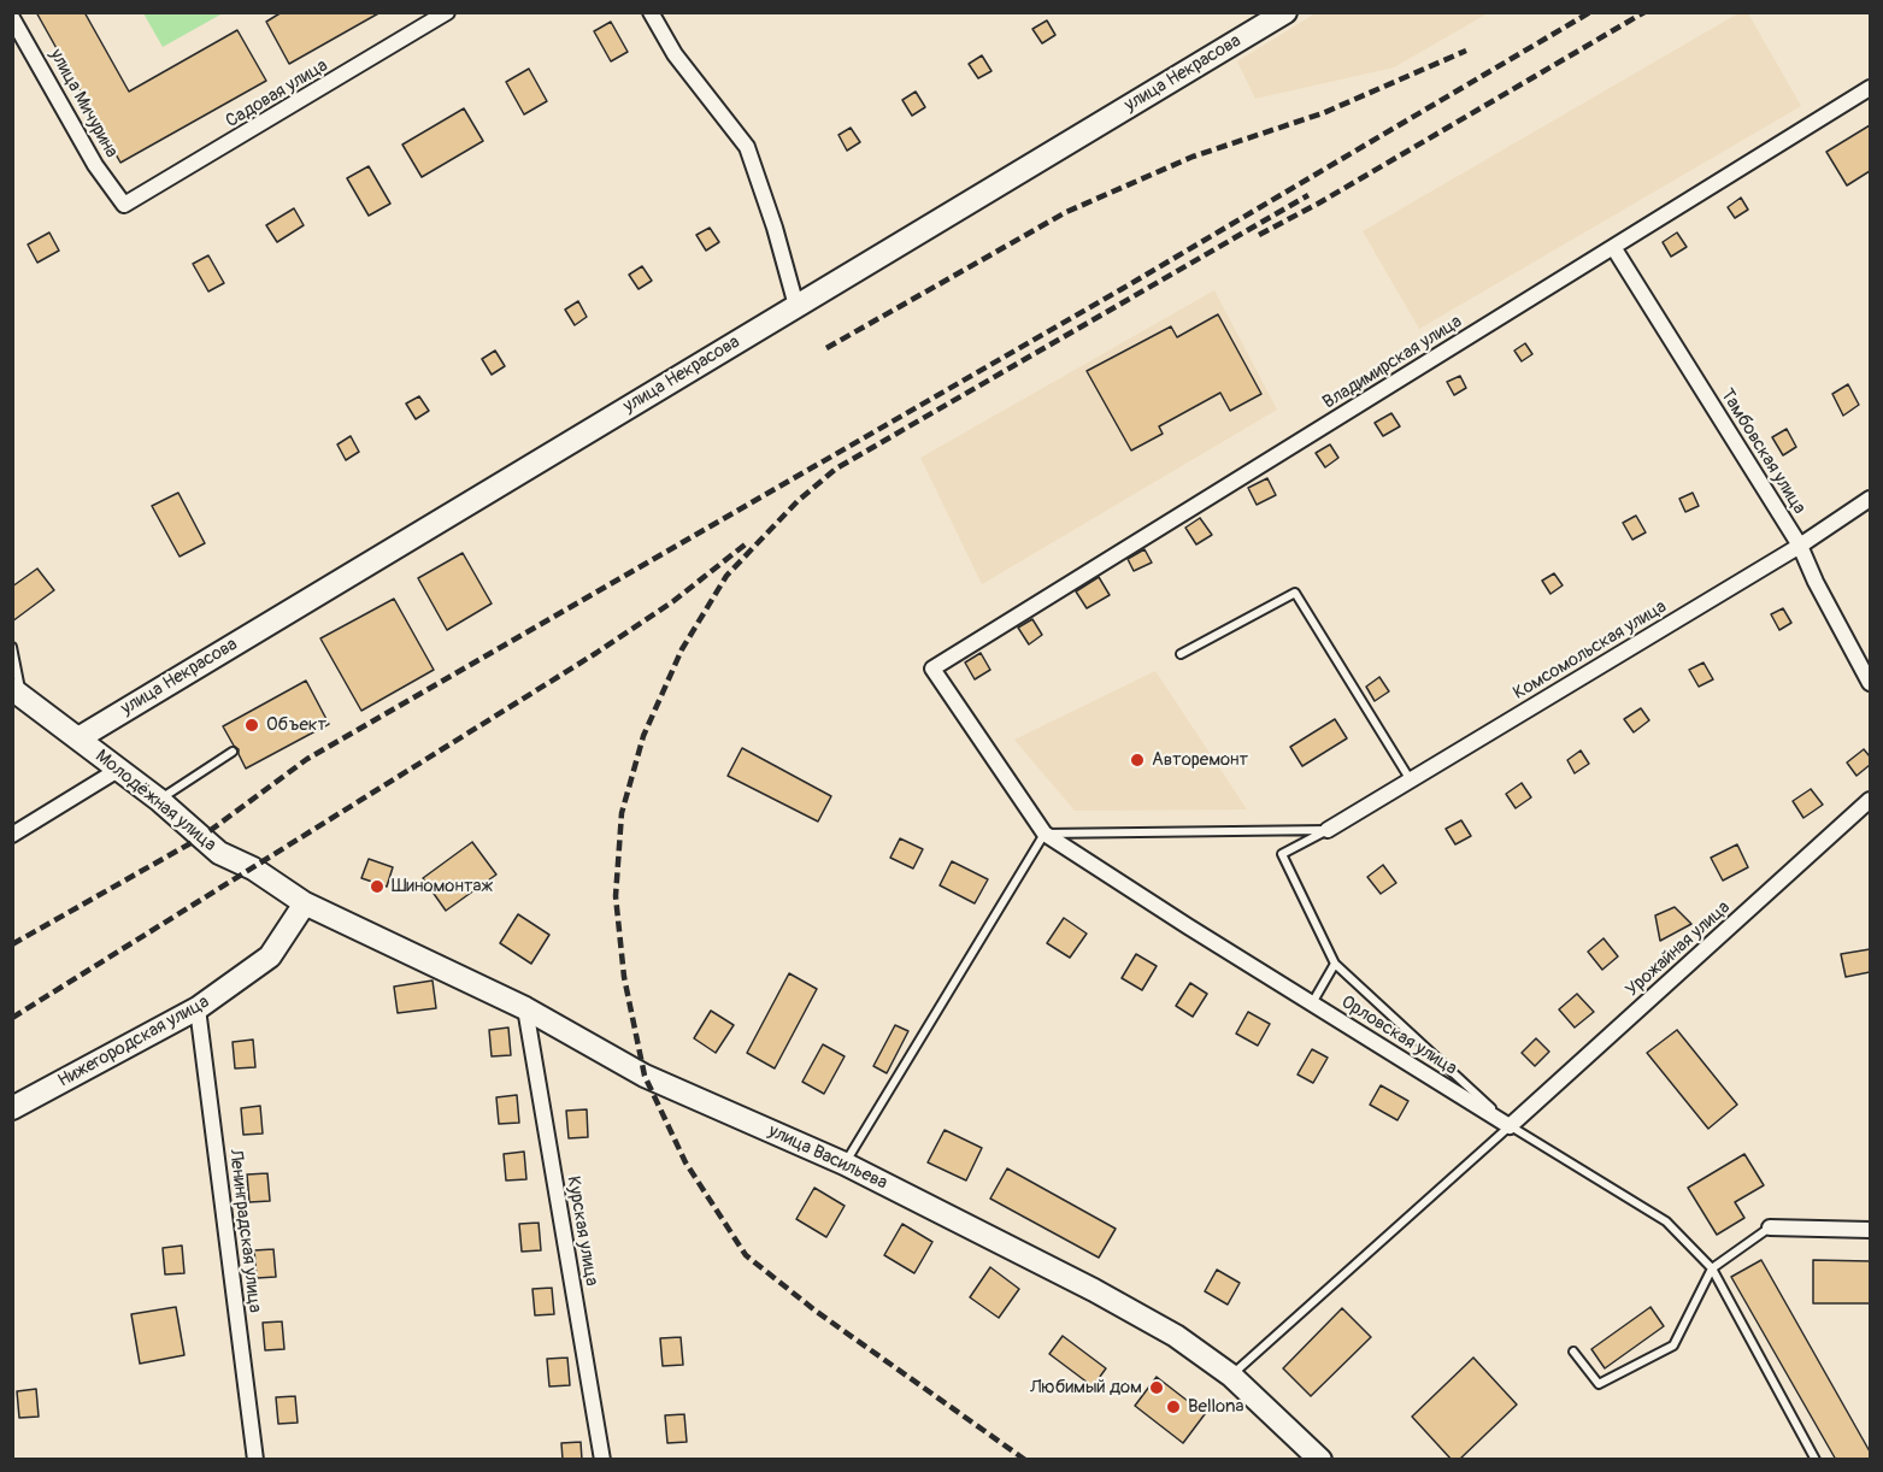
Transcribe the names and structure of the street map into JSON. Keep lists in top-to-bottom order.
{
  "streets": {
    "street": [
      "улица Некрасова",
      "Садовая улица",
      "улица Мичурина",
      "Владимирская улица",
      "Тамбовская улица",
      "Комсомольская улица",
      "Молодёжная улица",
      "Урожайная улица",
      "Орловская улица",
      "Нижегородская улица",
      "улица Васильева",
      "Ленинградская улица",
      "Курская улица"
    ]
  },
  "crossings": [
    ["улица Некрасова", "Молодёжная улица"],
    ["Садовая улица", "улица Мичурина"],
    ["Владимирская улица", "Тамбовская улица"],
    ["Владимирская улица", "Орловская улица"],
    ["Тамбовская улица", "Комсомольская улица"],
    ["Молодёжная улица", "Нижегородская улица"],
    ["Молодёжная улица", "улица Васильева"],
    ["Урожайная улица", "Орловская улица"],
    ["Нижегородская улица", "улица Васильева"],
    ["Нижегородская улица", "Ленинградская улица"],
    ["улица Васильева", "Курская улица"]
  ],
  "places": [
    "Объект",
    "Авторемонт",
    "Шиномонтаж",
    "Любимый дом",
    "Bellona"
  ]
}
